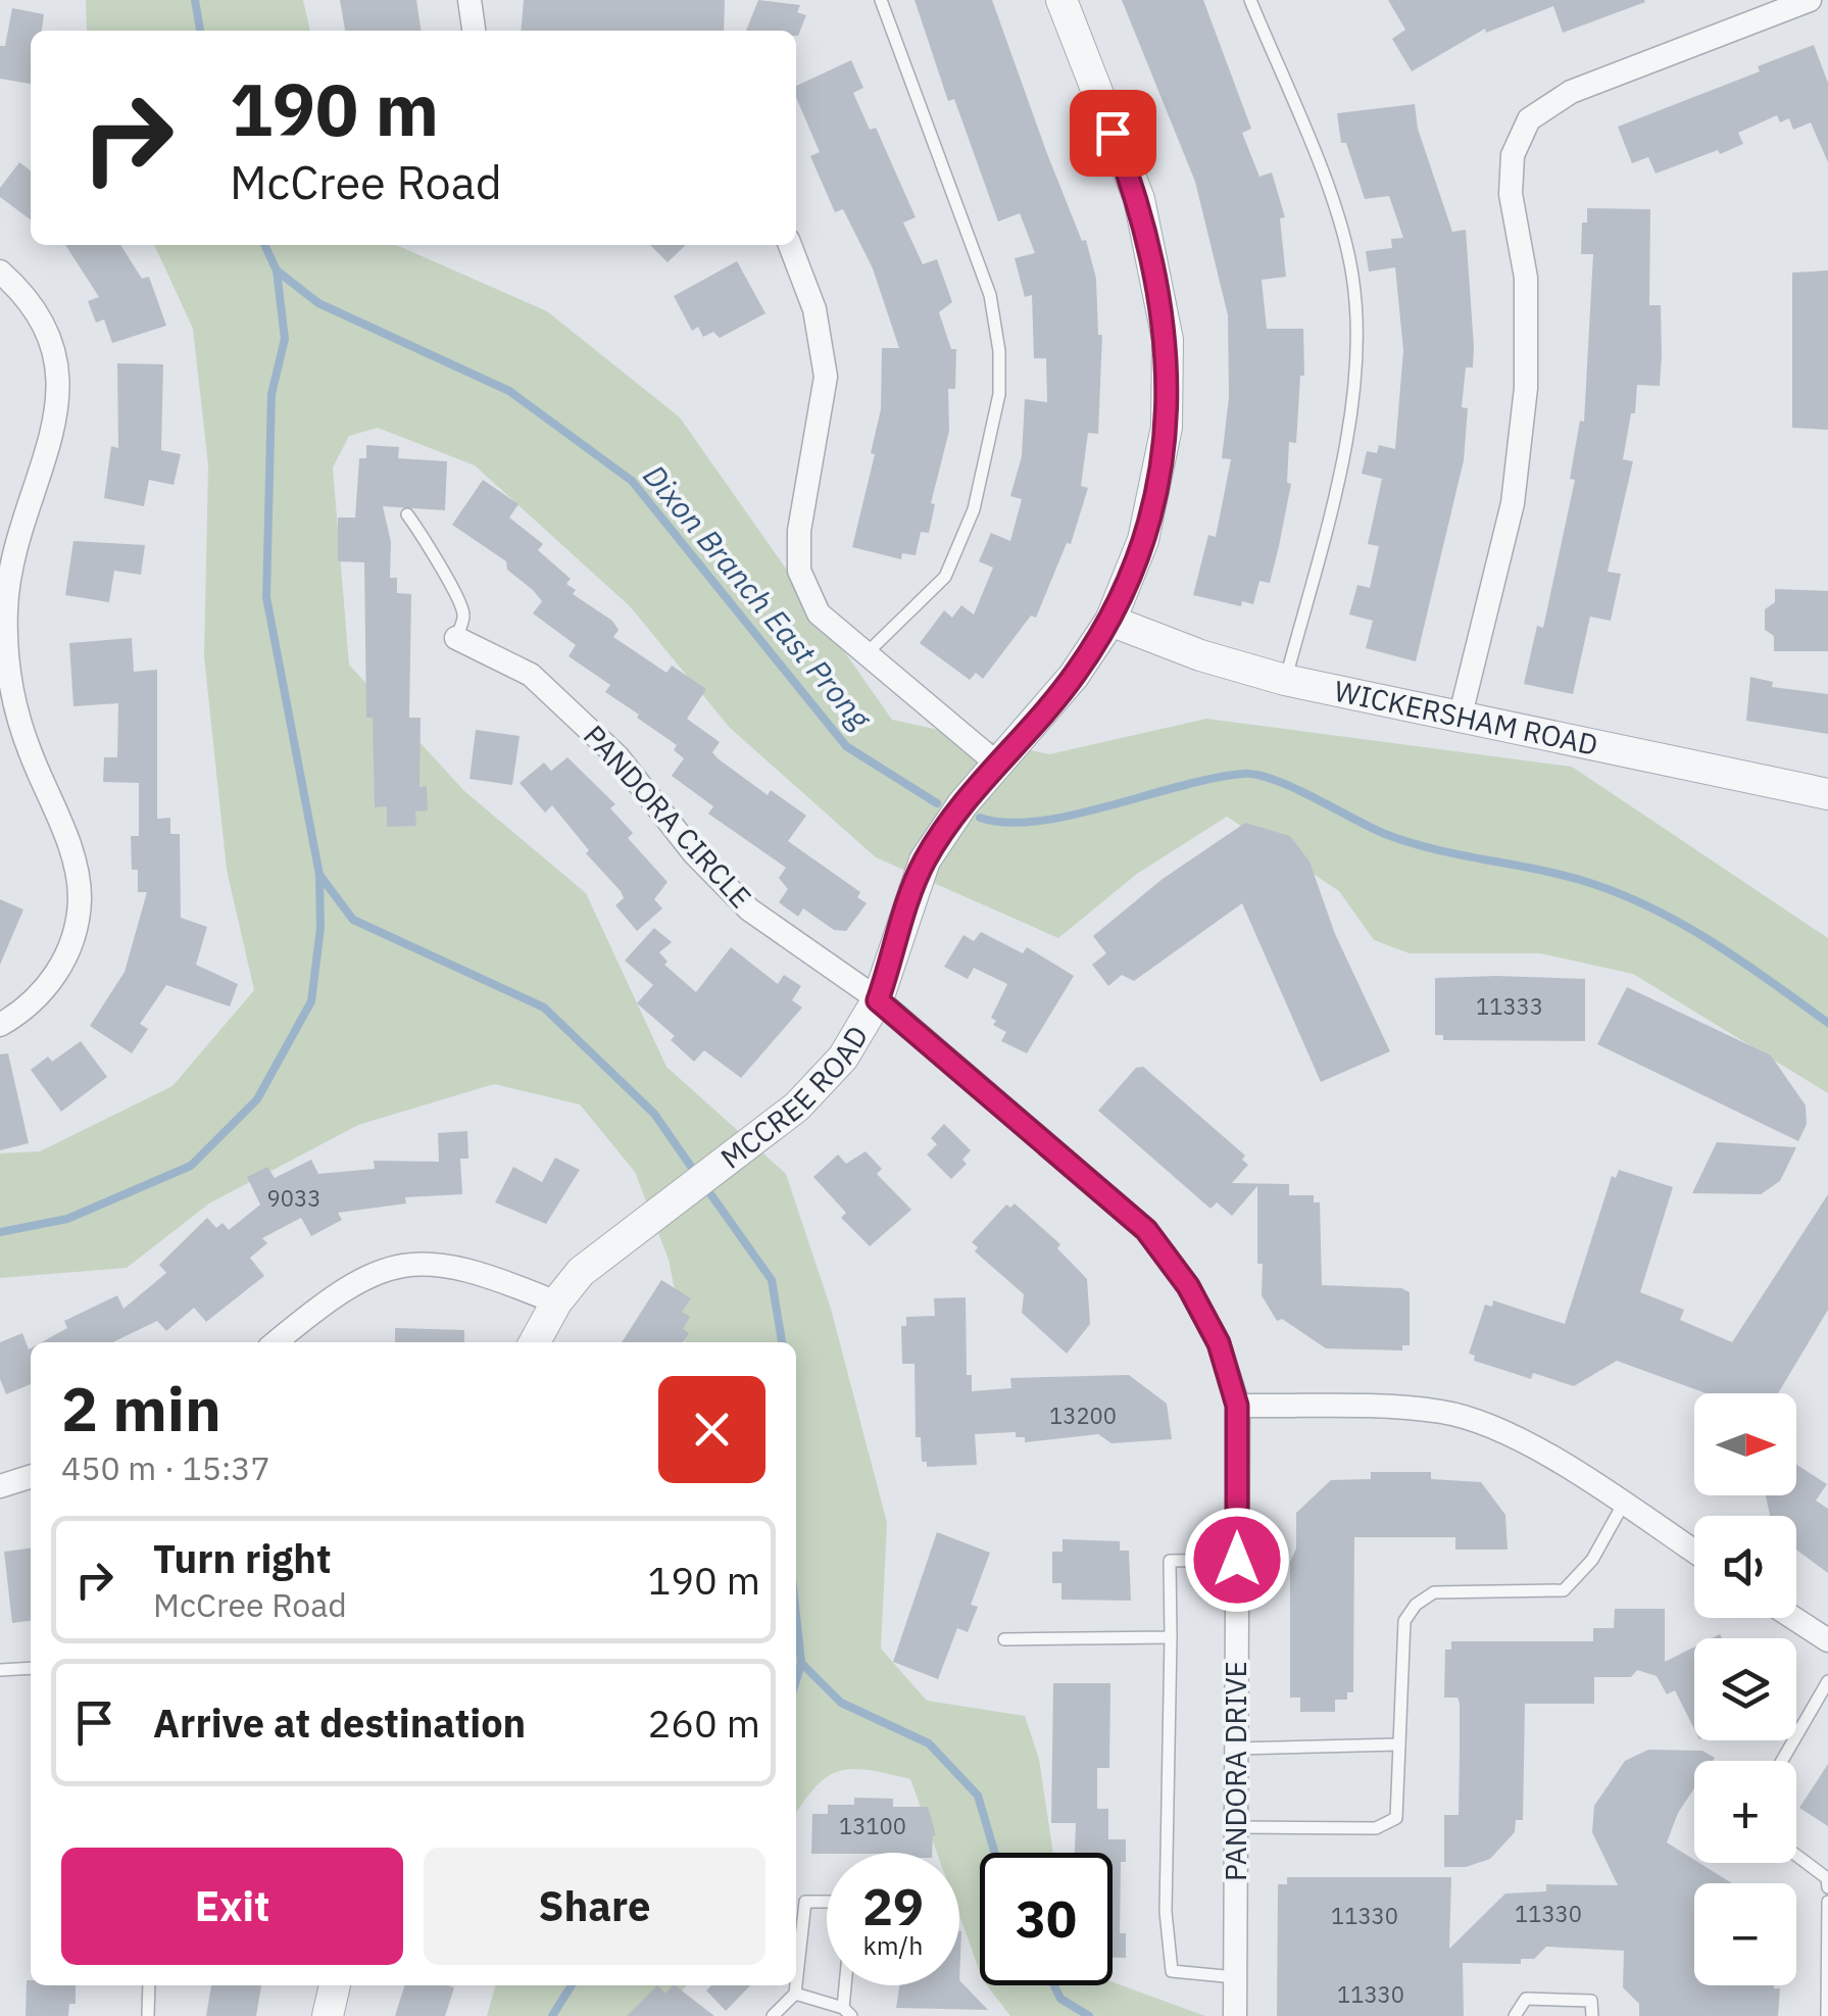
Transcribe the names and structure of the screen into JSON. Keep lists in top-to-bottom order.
{
  "streets": {
    "street": [
      "WICKERSHAM ROAD",
      "PANDORA CIRCLE",
      "MCCREE ROAD",
      "PANDORA DRIVE"
    ]
  },
  "crossings": [
    ["WICKERSHAM ROAD", "MCCREE ROAD"],
    ["PANDORA CIRCLE", "MCCREE ROAD"],
    ["PANDORA CIRCLE", "PANDORA DRIVE"],
    ["MCCREE ROAD", "PANDORA DRIVE"]
  ],
  "water": ["Dixon Branch East Prong"],
  "house_numbers": [
    "11333",
    "9033",
    "13200",
    "13100",
    "11330",
    "11330",
    "11330"
  ],
  "north": "right",
  "page": {
    "turn": ["190 m", "McCree Road"],
    "heading": ["2 min", "450 m · 15:37"],
    "map_buttons": ["+", "−"],
    "list": [
      {
        "name": "Turn right",
        "note": "McCree Road",
        "value": "190 m"
      },
      {
        "name": "Arrive at destination",
        "value": "260 m"
      }
    ],
    "buttons": ["Exit", "Share"],
    "speed": "29 km/h",
    "limit": "30"
  }
}
